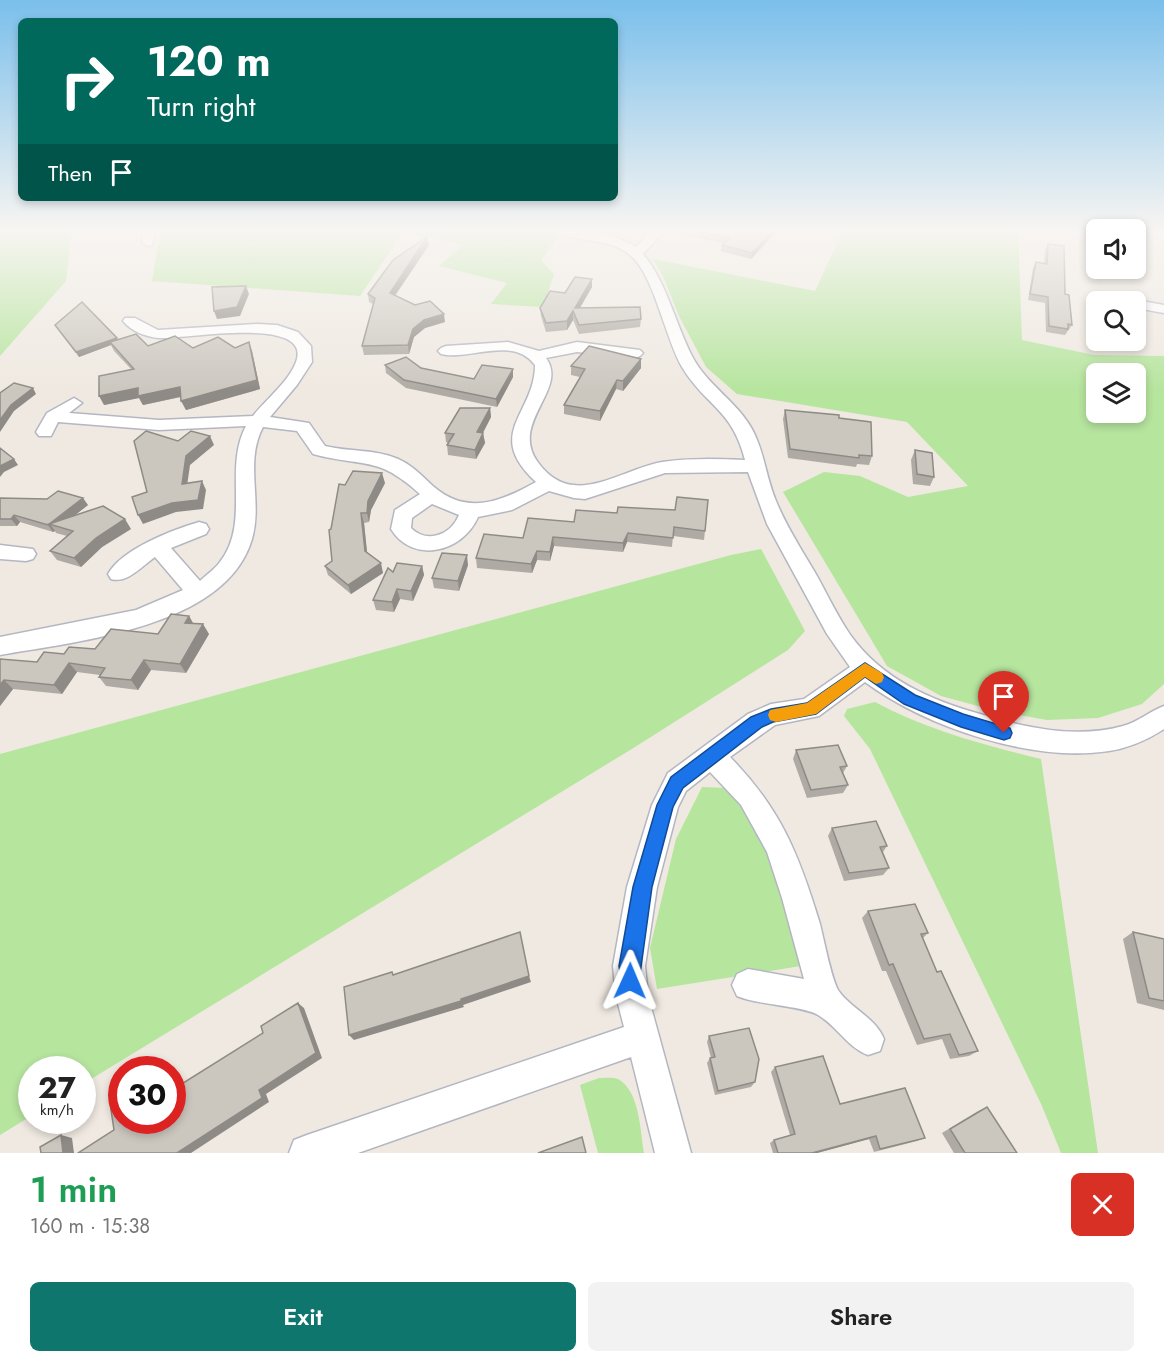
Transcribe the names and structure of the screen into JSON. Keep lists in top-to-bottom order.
{
  "page": {
    "turn": ["120 m", "Turn right"],
    "then": "Then",
    "speed": "27 km/h",
    "limit": "30",
    "heading": ["1 min", "160 m · 15:38"],
    "buttons": ["Exit", "Share"]
  }
}
